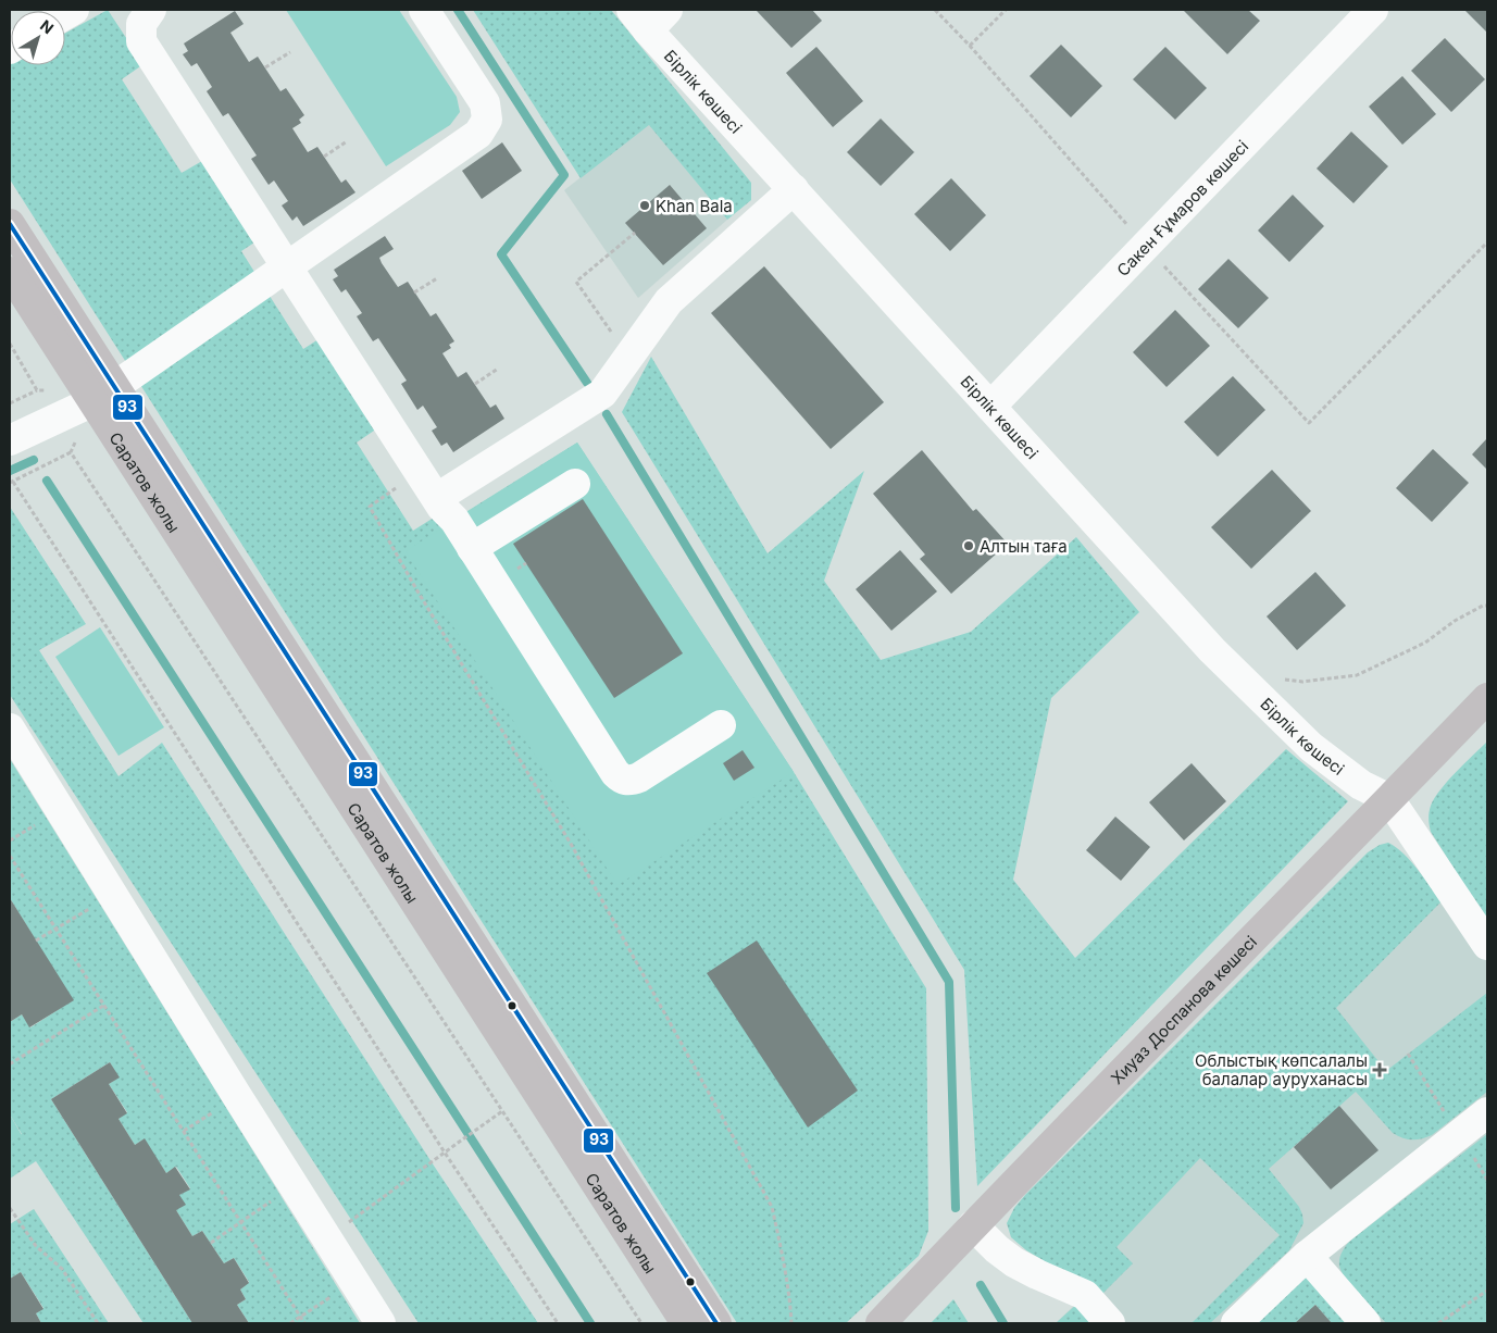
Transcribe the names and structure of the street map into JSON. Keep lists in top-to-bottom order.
{
  "streets": {
    "main road": ["Саратов жолы", "Хиуаз Доспанова көшесі"],
    "street": ["Бірлік көшесі", "Сакен Ғұмаров көшесі"]
  },
  "crossings": [
    ["Бірлік көшесі", "Сакен Ғұмаров көшесі"],
    ["Бірлік көшесі", "Хиуаз Доспанова көшесі"]
  ],
  "places": {
    "other": ["Khan Bala", "Алтын таға"],
    "health": ["Облыстық көпсалалы балалар ауруханасы"]
  },
  "lines": ["transit line 93"],
  "north": "top right"
}
